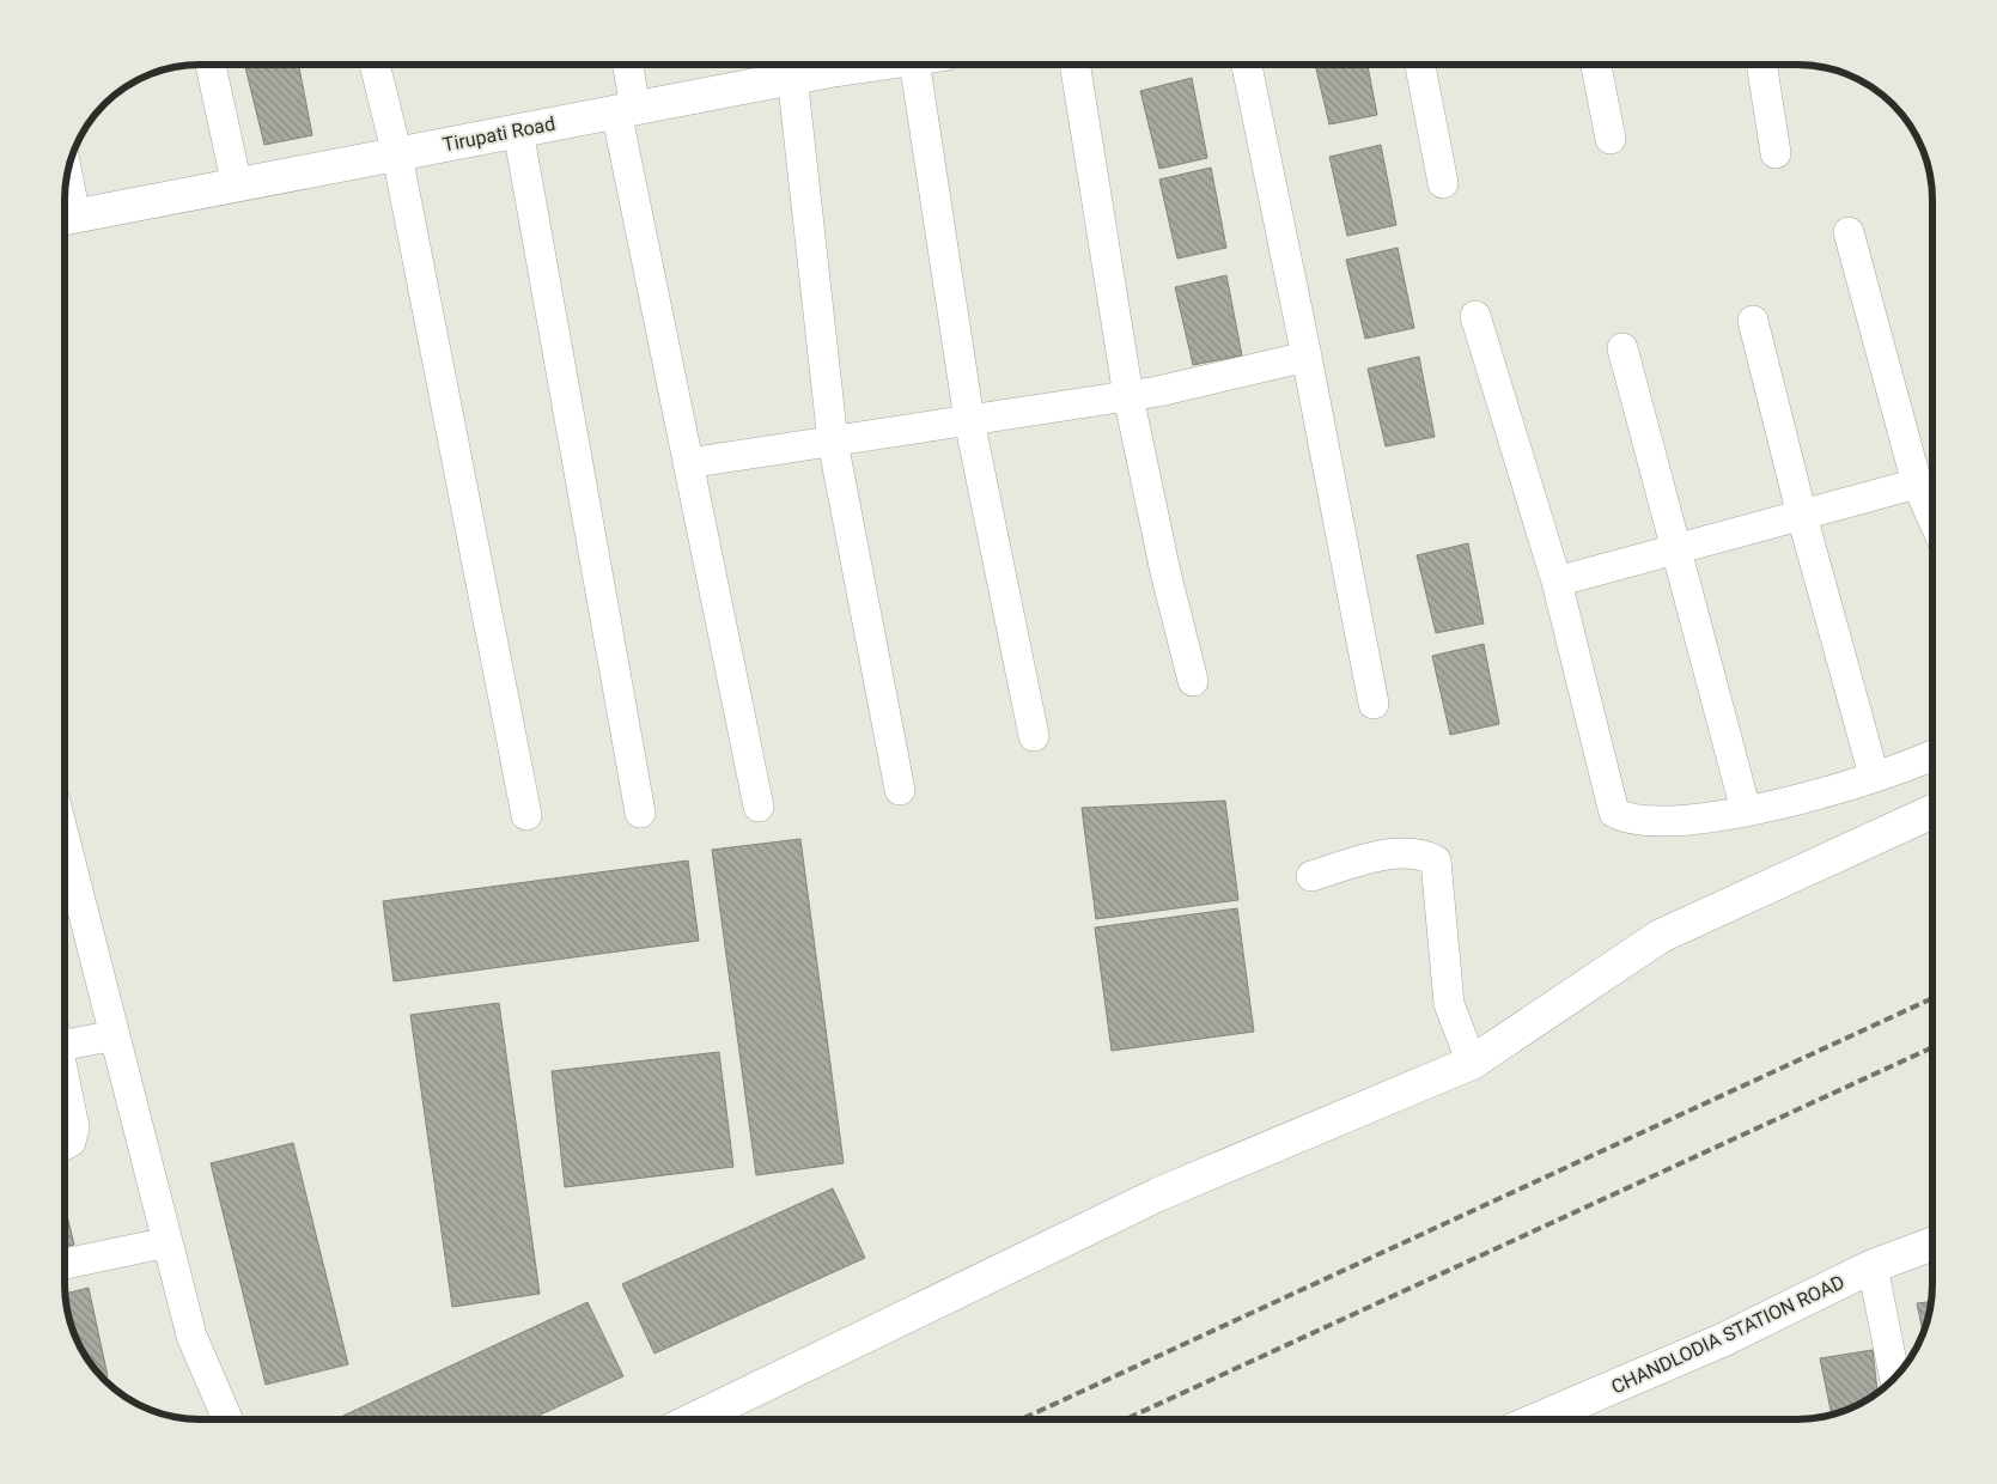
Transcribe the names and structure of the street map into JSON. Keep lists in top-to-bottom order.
{
  "streets": {
    "street": ["Tirupati Road", "CHANDLODIA STATION ROAD"]
  }
}
